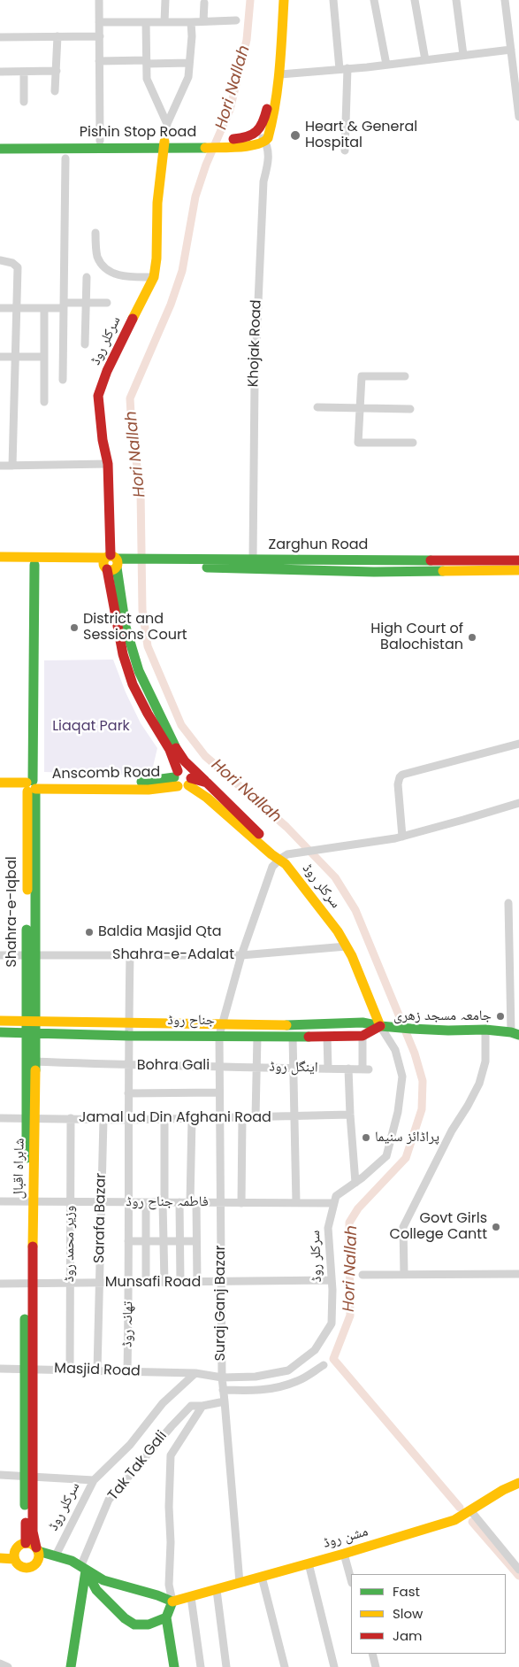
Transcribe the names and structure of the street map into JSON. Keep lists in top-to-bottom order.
{
  "streets": {
    "street": [
      "Pishin Stop Road",
      "سرکلر روڈ",
      "Khojak Road",
      "Zarghun Road",
      "Anscomb Road",
      "Shahra-e-Iqbal",
      "Shahra-e-Adalat",
      "جناح روڈ",
      "Bohra Gali",
      "اینگل روڈ",
      "Jamal ud Din Afghani Road",
      "شاہراہ اقبال",
      "فاطمہ جناح روڈ",
      "Sarafa Bazar",
      "وزیر محمد روڈ",
      "Munsafi Road",
      "Suraj Ganj Bazar",
      "تھانہ روڈ",
      "Masjid Road",
      "Tak Tak Gali",
      "مشن روڈ"
    ]
  },
  "crossings": [
    ["Pishin Stop Road", "سرکلر روڈ"],
    ["Pishin Stop Road", "Khojak Road"],
    ["سرکلر روڈ", "Zarghun Road"],
    ["سرکلر روڈ", "Anscomb Road"],
    ["سرکلر روڈ", "Shahra-e-Adalat"],
    ["سرکلر روڈ", "جناح روڈ"],
    ["سرکلر روڈ", "فاطمہ جناح روڈ"],
    ["سرکلر روڈ", "Munsafi Road"],
    ["سرکلر روڈ", "Suraj Ganj Bazar"],
    ["سرکلر روڈ", "Masjid Road"],
    ["Khojak Road", "Zarghun Road"],
    ["Zarghun Road", "Shahra-e-Iqbal"],
    ["Anscomb Road", "Shahra-e-Iqbal"],
    ["Shahra-e-Iqbal", "Shahra-e-Adalat"],
    ["Shahra-e-Iqbal", "جناح روڈ"],
    ["Shahra-e-Iqbal", "شاہراہ اقبال"],
    ["Shahra-e-Adalat", "Suraj Ganj Bazar"],
    ["Shahra-e-Adalat", "تھانہ روڈ"],
    ["جناح روڈ", "اینگل روڈ"],
    ["جناح روڈ", "شاہراہ اقبال"],
    ["جناح روڈ", "Suraj Ganj Bazar"],
    ["جناح روڈ", "تھانہ روڈ"],
    ["Bohra Gali", "اینگل روڈ"],
    ["Bohra Gali", "شاہراہ اقبال"],
    ["Bohra Gali", "Suraj Ganj Bazar"],
    ["Bohra Gali", "تھانہ روڈ"],
    ["اینگل روڈ", "Suraj Ganj Bazar"],
    ["Jamal ud Din Afghani Road", "شاہراہ اقبال"],
    ["Jamal ud Din Afghani Road", "Sarafa Bazar"],
    ["Jamal ud Din Afghani Road", "وزیر محمد روڈ"],
    ["Jamal ud Din Afghani Road", "Suraj Ganj Bazar"],
    ["Jamal ud Din Afghani Road", "تھانہ روڈ"],
    ["شاہراہ اقبال", "فاطمہ جناح روڈ"],
    ["شاہراہ اقبال", "Munsafi Road"],
    ["شاہراہ اقبال", "Masjid Road"],
    ["فاطمہ جناح روڈ", "Sarafa Bazar"],
    ["فاطمہ جناح روڈ", "وزیر محمد روڈ"],
    ["فاطمہ جناح روڈ", "Suraj Ganj Bazar"],
    ["فاطمہ جناح روڈ", "تھانہ روڈ"],
    ["Sarafa Bazar", "Munsafi Road"],
    ["Sarafa Bazar", "Masjid Road"],
    ["وزیر محمد روڈ", "Munsafi Road"],
    ["وزیر محمد روڈ", "Masjid Road"],
    ["Munsafi Road", "Suraj Ganj Bazar"],
    ["Munsafi Road", "تھانہ روڈ"],
    ["Suraj Ganj Bazar", "Tak Tak Gali"],
    ["Suraj Ganj Bazar", "مشن روڈ"],
    ["تھانہ روڈ", "Masjid Road"]
  ],
  "water": ["Hori Nallah"],
  "parks": ["Liaqat Park"],
  "places": [
    "Heart & General Hospital",
    "District and Sessions Court",
    "High Court of Balochistan",
    "Baldia Masjid Qta",
    "جامعہ مسجد زھری",
    "پراڈائز سنیما",
    "Govt Girls College Cantt"
  ],
  "legend": ["Fast", "Slow", "Jam"]
}
